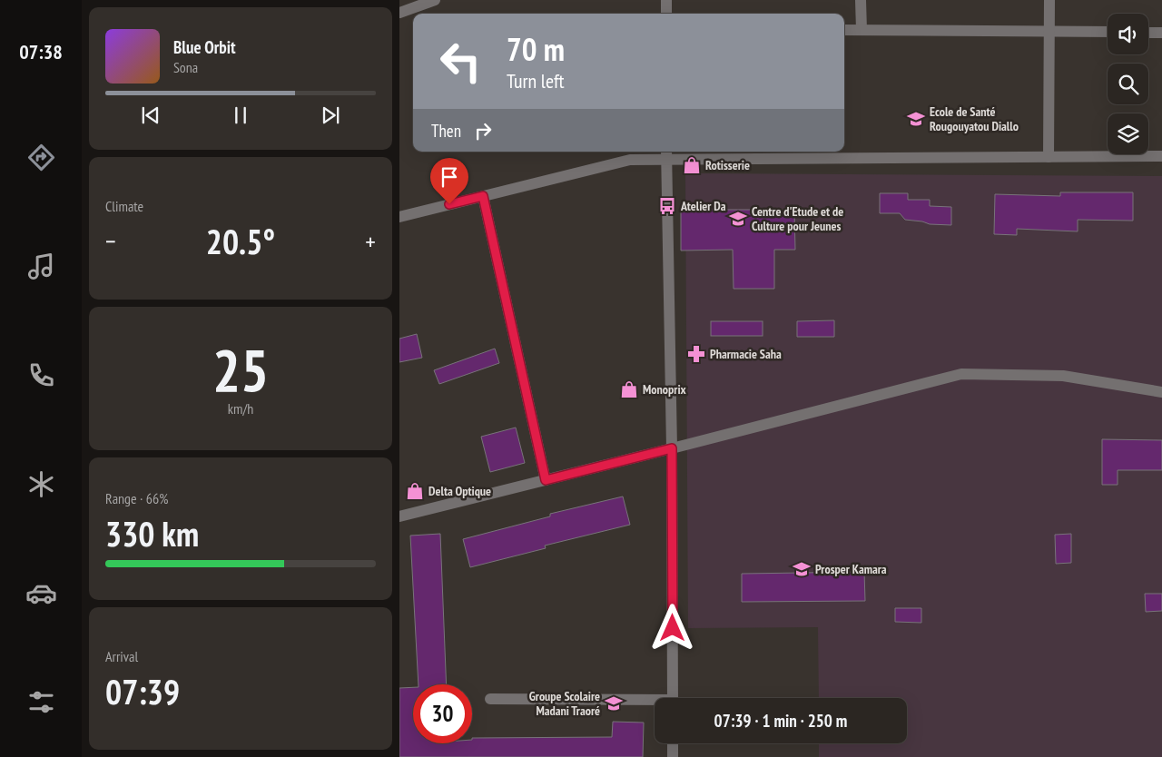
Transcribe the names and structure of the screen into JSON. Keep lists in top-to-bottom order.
{
  "places": {
    "school or university": [
      "Ecole de Santé Rougouyatou Diallo",
      "Centre d'Etude et de Culture pour Jeunes",
      "Prosper Kamara",
      "Groupe Scolaire Madani Traoré"
    ],
    "shop": ["Rotisserie", "Monoprix", "Delta Optique"],
    "bus stop": ["Atelier Da"],
    "pharmacy": ["Pharmacie Saha"]
  },
  "page": {
    "tabs": "07:38",
    "turn": ["70 m", "Turn left"],
    "song": ["Blue Orbit", "Sona"],
    "then": "Then",
    "tile": [
      "Climate",
      ["25", "km/h"],
      ["Range · 66%", "330 km"],
      ["Arrival", "07:39"]
    ],
    "heat": ["−", "20.5°", "+"],
    "limit": "30",
    "trip": "07:39 · 1 min · 250 m"
  }
}
